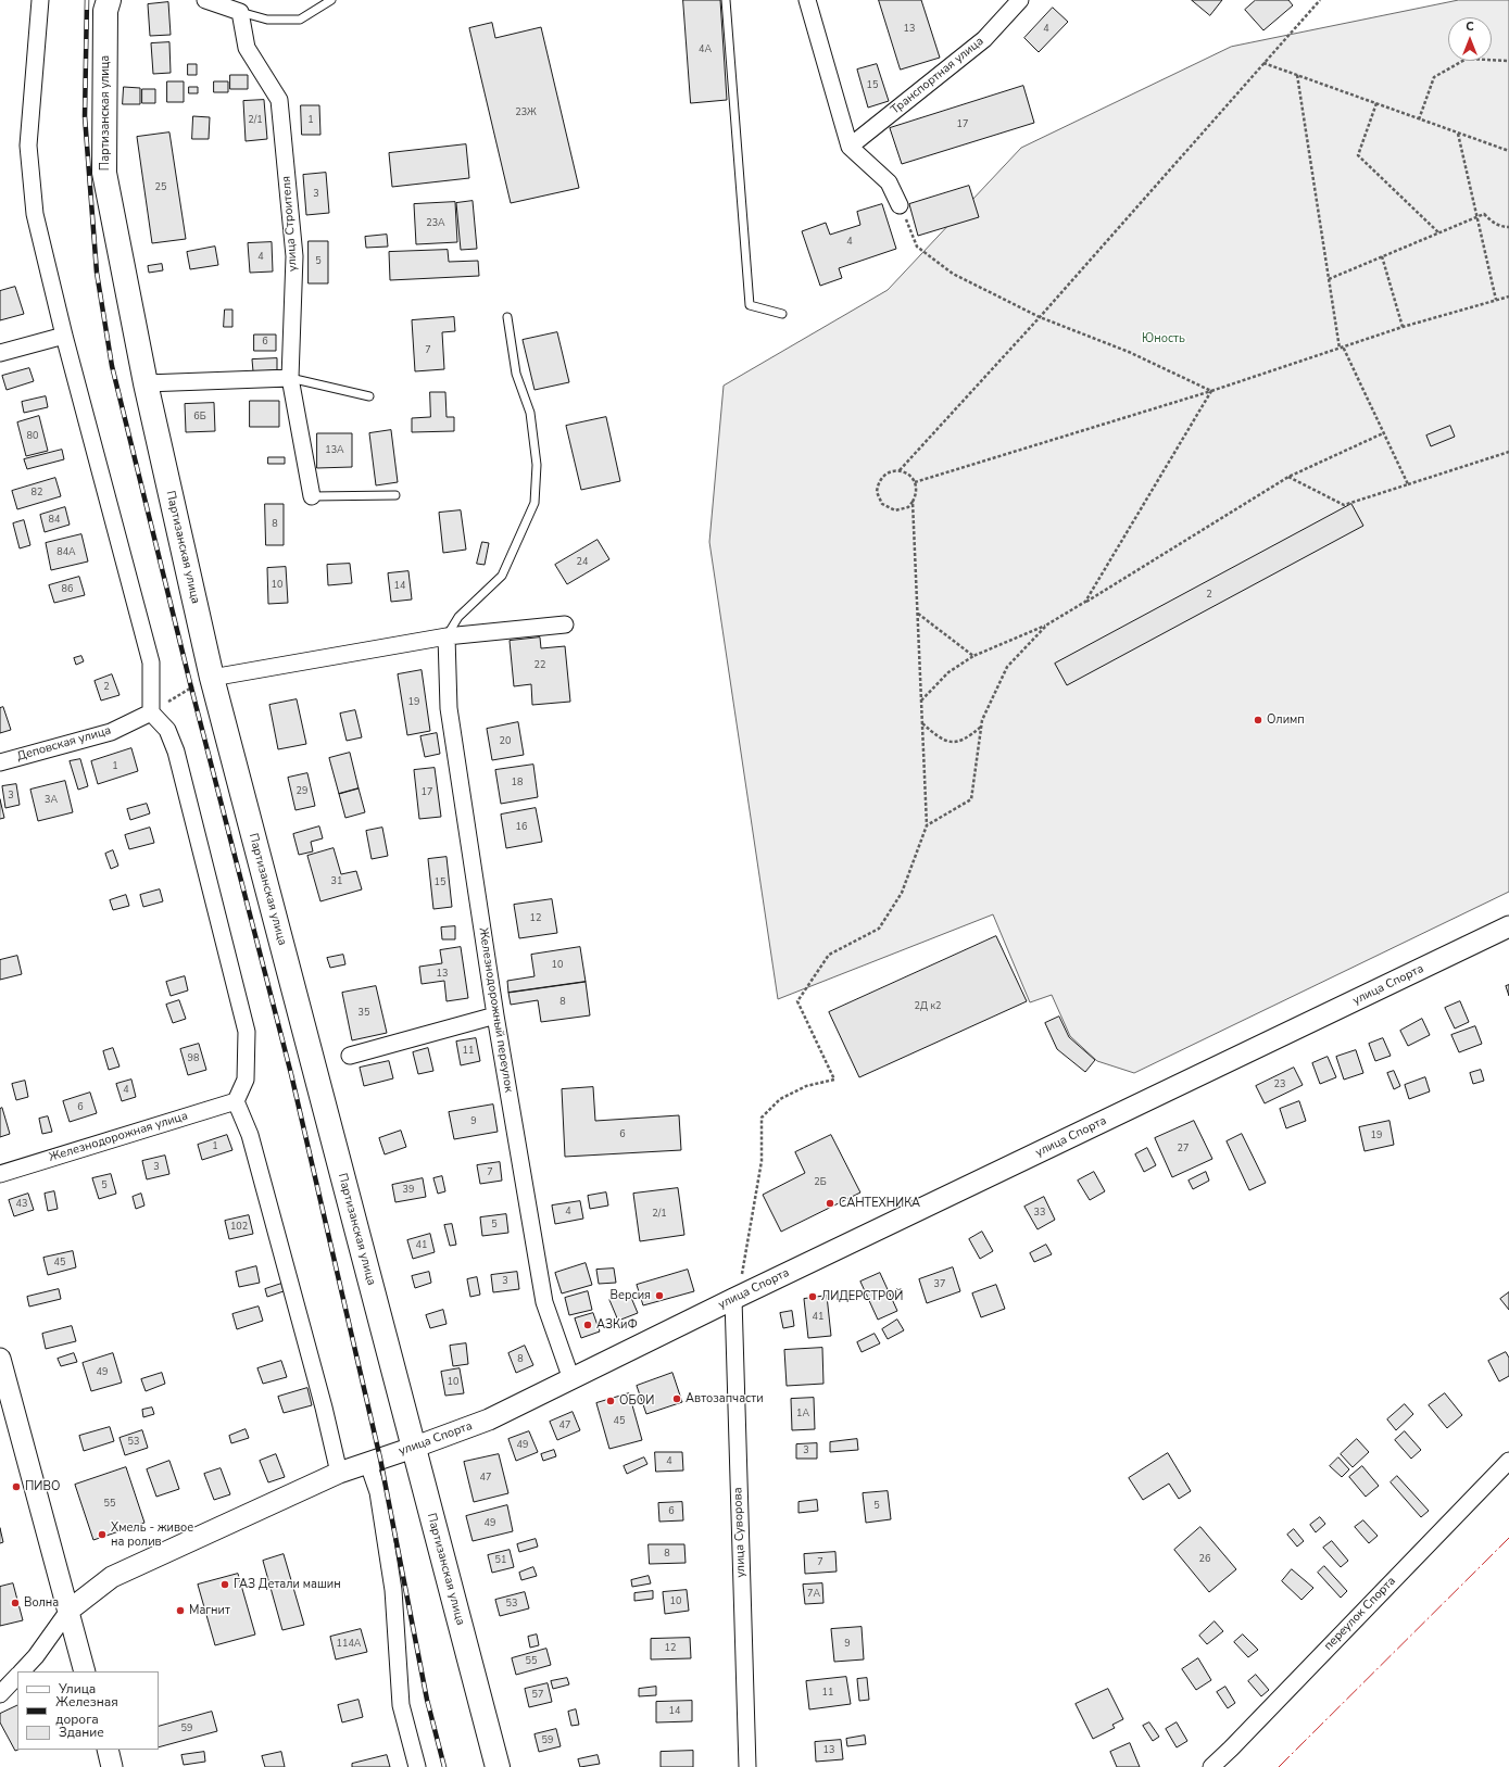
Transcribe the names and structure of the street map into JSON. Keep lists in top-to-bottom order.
{
  "streets": {
    "main road": ["Партизанская улица"],
    "street": [
      "Транспортная улица",
      "улица Строителя",
      "Деповская улица",
      "улица Спорта",
      "Железнодорожный переулок",
      "Железнодорожная улица",
      "улица Суворова",
      "переулок Спорта"
    ]
  },
  "crossings": [
    ["Партизанская улица", "улица Спорта"],
    ["улица Спорта", "Железнодорожный переулок"],
    ["улица Спорта", "улица Суворова"]
  ],
  "parks": ["Юность"],
  "places": [
    "Олимп",
    "САНТЕХНИКА",
    "Версия",
    "ЛИДЕРСТРОЙ",
    "АЗКиФ",
    "Автозапчасти",
    "ОБОИ",
    "ПИВО",
    "Хмель - живое на ролив",
    "ГАЗ Детали машин",
    "Волна",
    "Магнит"
  ],
  "house_numbers": [
    "13",
    "4",
    "4А",
    "15",
    "23Ж",
    "2/1",
    "1",
    "17",
    "25",
    "3",
    "23А",
    "4",
    "4",
    "5",
    "6",
    "7",
    "6Б",
    "80",
    "13А",
    "82",
    "84",
    "8",
    "84А",
    "24",
    "10",
    "14",
    "86",
    "2",
    "22",
    "2",
    "19",
    "20",
    "1",
    "18",
    "29",
    "17",
    "3",
    "3А",
    "16",
    "31",
    "15",
    "12",
    "10",
    "13",
    "8",
    "2Д к2",
    "35",
    "11",
    "98",
    "23",
    "4",
    "6",
    "9",
    "6",
    "19",
    "1",
    "27",
    "3",
    "7",
    "2Б",
    "5",
    "39",
    "43",
    "4",
    "33",
    "2/1",
    "5",
    "102",
    "41",
    "45",
    "3",
    "37",
    "41",
    "8",
    "49",
    "10",
    "1А",
    "45",
    "47",
    "53",
    "49",
    "3",
    "4",
    "47",
    "55",
    "5",
    "6",
    "49",
    "8",
    "26",
    "51",
    "7",
    "7А",
    "10",
    "53",
    "114А",
    "9",
    "12",
    "55",
    "11",
    "57",
    "14",
    "59",
    "59",
    "13"
  ],
  "legend": ["Улица", "Железная дорога", "Здание"],
  "north": "top"
}
